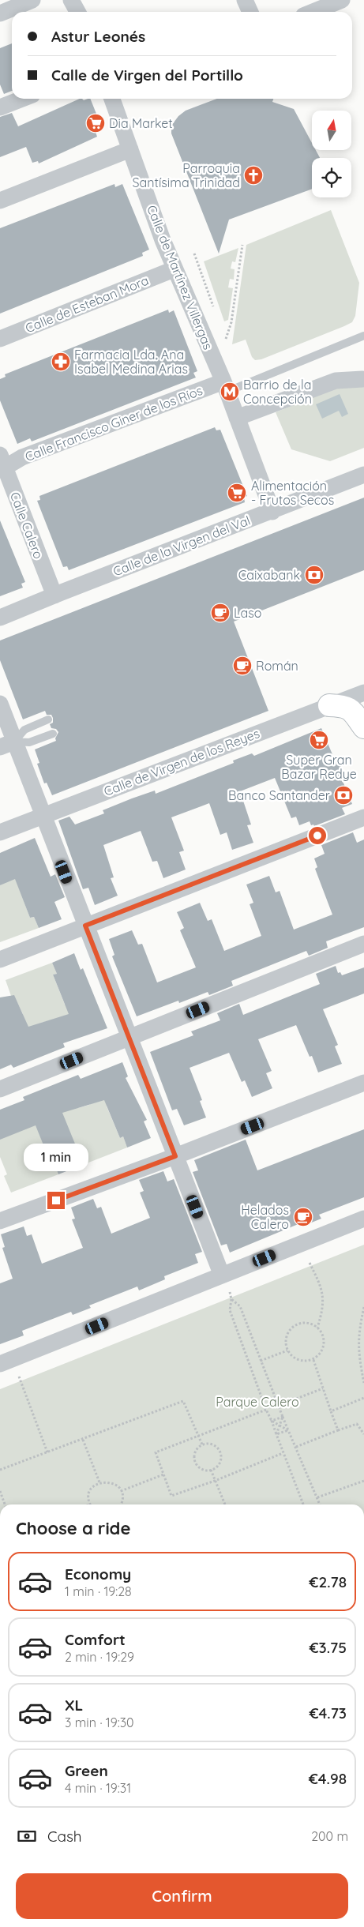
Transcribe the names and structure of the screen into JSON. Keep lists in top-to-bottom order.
{
  "streets": {
    "street": [
      "Calle de Martínez Villergas",
      "Calle de Esteban Mora",
      "Calle Francisco Giner de los Ríos",
      "Calle Calero",
      "Calle de la Virgen del Val",
      "Calle de Virgen de los Reyes"
    ]
  },
  "crossings": [
    ["Calle de Martínez Villergas", "Calle de Esteban Mora"],
    ["Calle de Martínez Villergas", "Calle Francisco Giner de los Ríos"],
    ["Calle de Martínez Villergas", "Calle de la Virgen del Val"],
    ["Calle Francisco Giner de los Ríos", "Calle Calero"],
    ["Calle Calero", "Calle de la Virgen del Val"]
  ],
  "parks": ["Parque Calero"],
  "places": {
    "supermarket": ["Dia Market", "Alimentación - Frutos Secos", "Super Gran Bazar Redye"],
    "church": ["Parroquia Santísima Trinidad"],
    "pharmacy": ["Farmacia Lda. Ana Isabel Medina Arias"],
    "metro station": ["Barrio de la Concepción"],
    "bank": ["Caixabank", "Banco Santander"],
    "cafe": ["Laso", "Román", "Helados Calero"]
  },
  "north": "top",
  "page": {
    "banner": ["Astur Leonés", "Calle de Virgen del Portillo"],
    "bubble": "1 min",
    "heading": "Choose a ride",
    "list": [
      {
        "name": "Economy",
        "note": "1 min · 19:28",
        "value": "€2.78"
      },
      {
        "name": "Comfort",
        "note": "2 min · 19:29",
        "value": "€3.75"
      },
      {
        "name": "XL",
        "note": "3 min · 19:30",
        "value": "€4.73"
      },
      {
        "name": "Green",
        "note": "4 min · 19:31",
        "value": "€4.98"
      }
    ],
    "pay": ["Cash", "200 m"],
    "buttons": "Confirm"
  }
}
